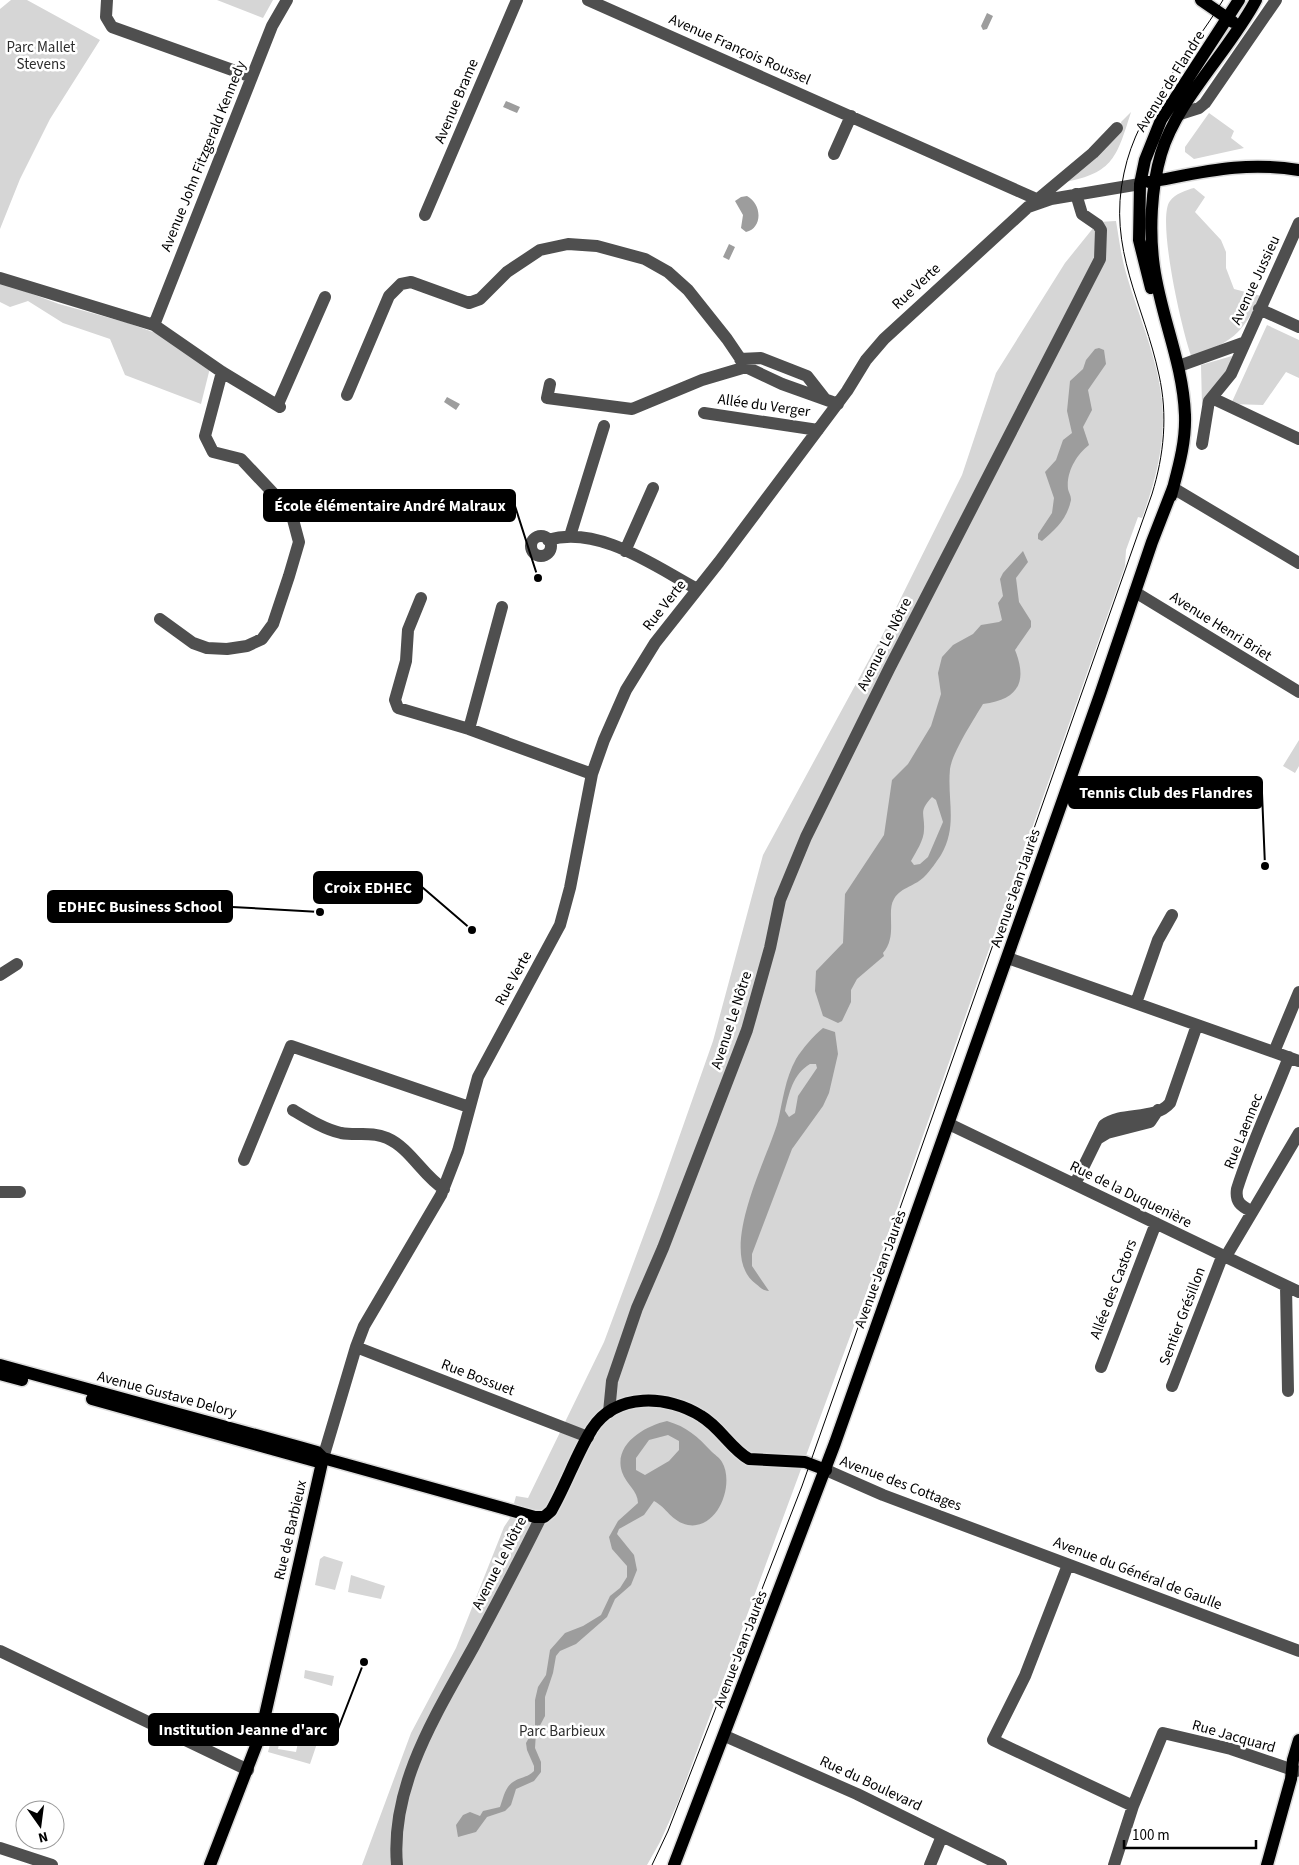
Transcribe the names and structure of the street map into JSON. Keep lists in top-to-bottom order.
{
  "streets": {
    "main road": [
      "Avenue de Flandre",
      "Avenue Le Nôtre",
      "Avenue Jean Jaurès",
      "Avenue Gustave Delory",
      "Rue de Barbieux"
    ],
    "street": [
      "Avenue François Roussel",
      "Avenue Brame",
      "Avenue John Fitzgerald Kennedy",
      "Avenue Jussieu",
      "Rue Verte",
      "Allée du Verger",
      "Avenue Henri Briet",
      "Rue Laennec",
      "Rue de la Duquenière",
      "Allée des Castors",
      "Sentier Grésillon",
      "Rue Bossuet",
      "Avenue des Cottages",
      "Avenue du Général de Gaulle",
      "Rue Jacquard",
      "Rue du Boulevard"
    ]
  },
  "crossings": [
    ["Avenue François Roussel", "Avenue de Flandre"],
    ["Avenue François Roussel", "Rue Verte"],
    ["Avenue de Flandre", "Rue Verte"],
    ["Avenue de Flandre", "Avenue Jean Jaurès"],
    ["Avenue Jussieu", "Avenue Jean Jaurès"],
    ["Rue Verte", "Allée du Verger"],
    ["Rue Verte", "Avenue Le Nôtre"],
    ["Rue Verte", "Avenue Jean Jaurès"],
    ["Rue Verte", "Rue de Barbieux"],
    ["Avenue Henri Briet", "Avenue Jean Jaurès"],
    ["Avenue Le Nôtre", "Rue Bossuet"],
    ["Avenue Le Nôtre", "Avenue Gustave Delory"],
    ["Avenue Jean Jaurès", "Rue de la Duquenière"],
    ["Avenue Jean Jaurès", "Avenue des Cottages"],
    ["Avenue Jean Jaurès", "Rue du Boulevard"],
    ["Rue Laennec", "Sentier Grésillon"],
    ["Rue de la Duquenière", "Allée des Castors"],
    ["Rue de la Duquenière", "Sentier Grésillon"],
    ["Rue Bossuet", "Rue de Barbieux"],
    ["Avenue Gustave Delory", "Rue de Barbieux"],
    ["Avenue des Cottages", "Avenue du Général de Gaulle"]
  ],
  "parks": ["Parc Mallet Stevens", "Parc Barbieux"],
  "places": [
    "École élémentaire André Malraux",
    "Tennis Club des Flandres",
    "EDHEC Business School",
    "Croix EDHEC",
    "Institution Jeanne d'arc"
  ],
  "scale_bar": "100 m",
  "north": "bottom"
}
